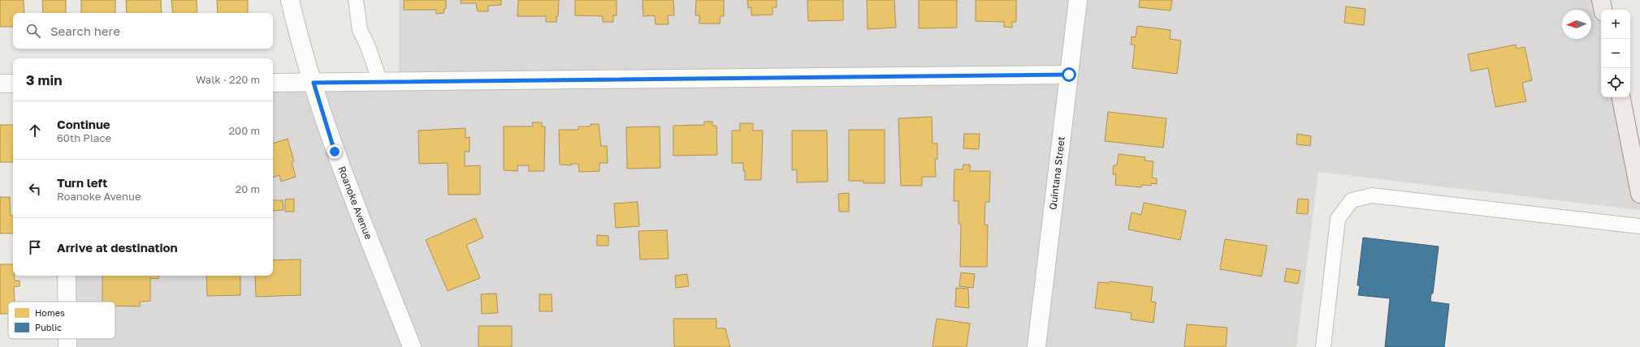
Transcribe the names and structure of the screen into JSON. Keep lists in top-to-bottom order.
{
  "streets": {
    "street": ["Quintana Street", "Roanoke Avenue"]
  },
  "legend": ["Homes", "Public"],
  "north": "left",
  "page": {
    "map_buttons": ["+", "−"],
    "search": "Search here",
    "heading": ["3 min", "Walk · 220 m"],
    "list": [
      ["Continue", "60th Place", "200 m"],
      ["Turn left", "Roanoke Avenue", "20 m"],
      "Arrive at destination"
    ]
  }
}
